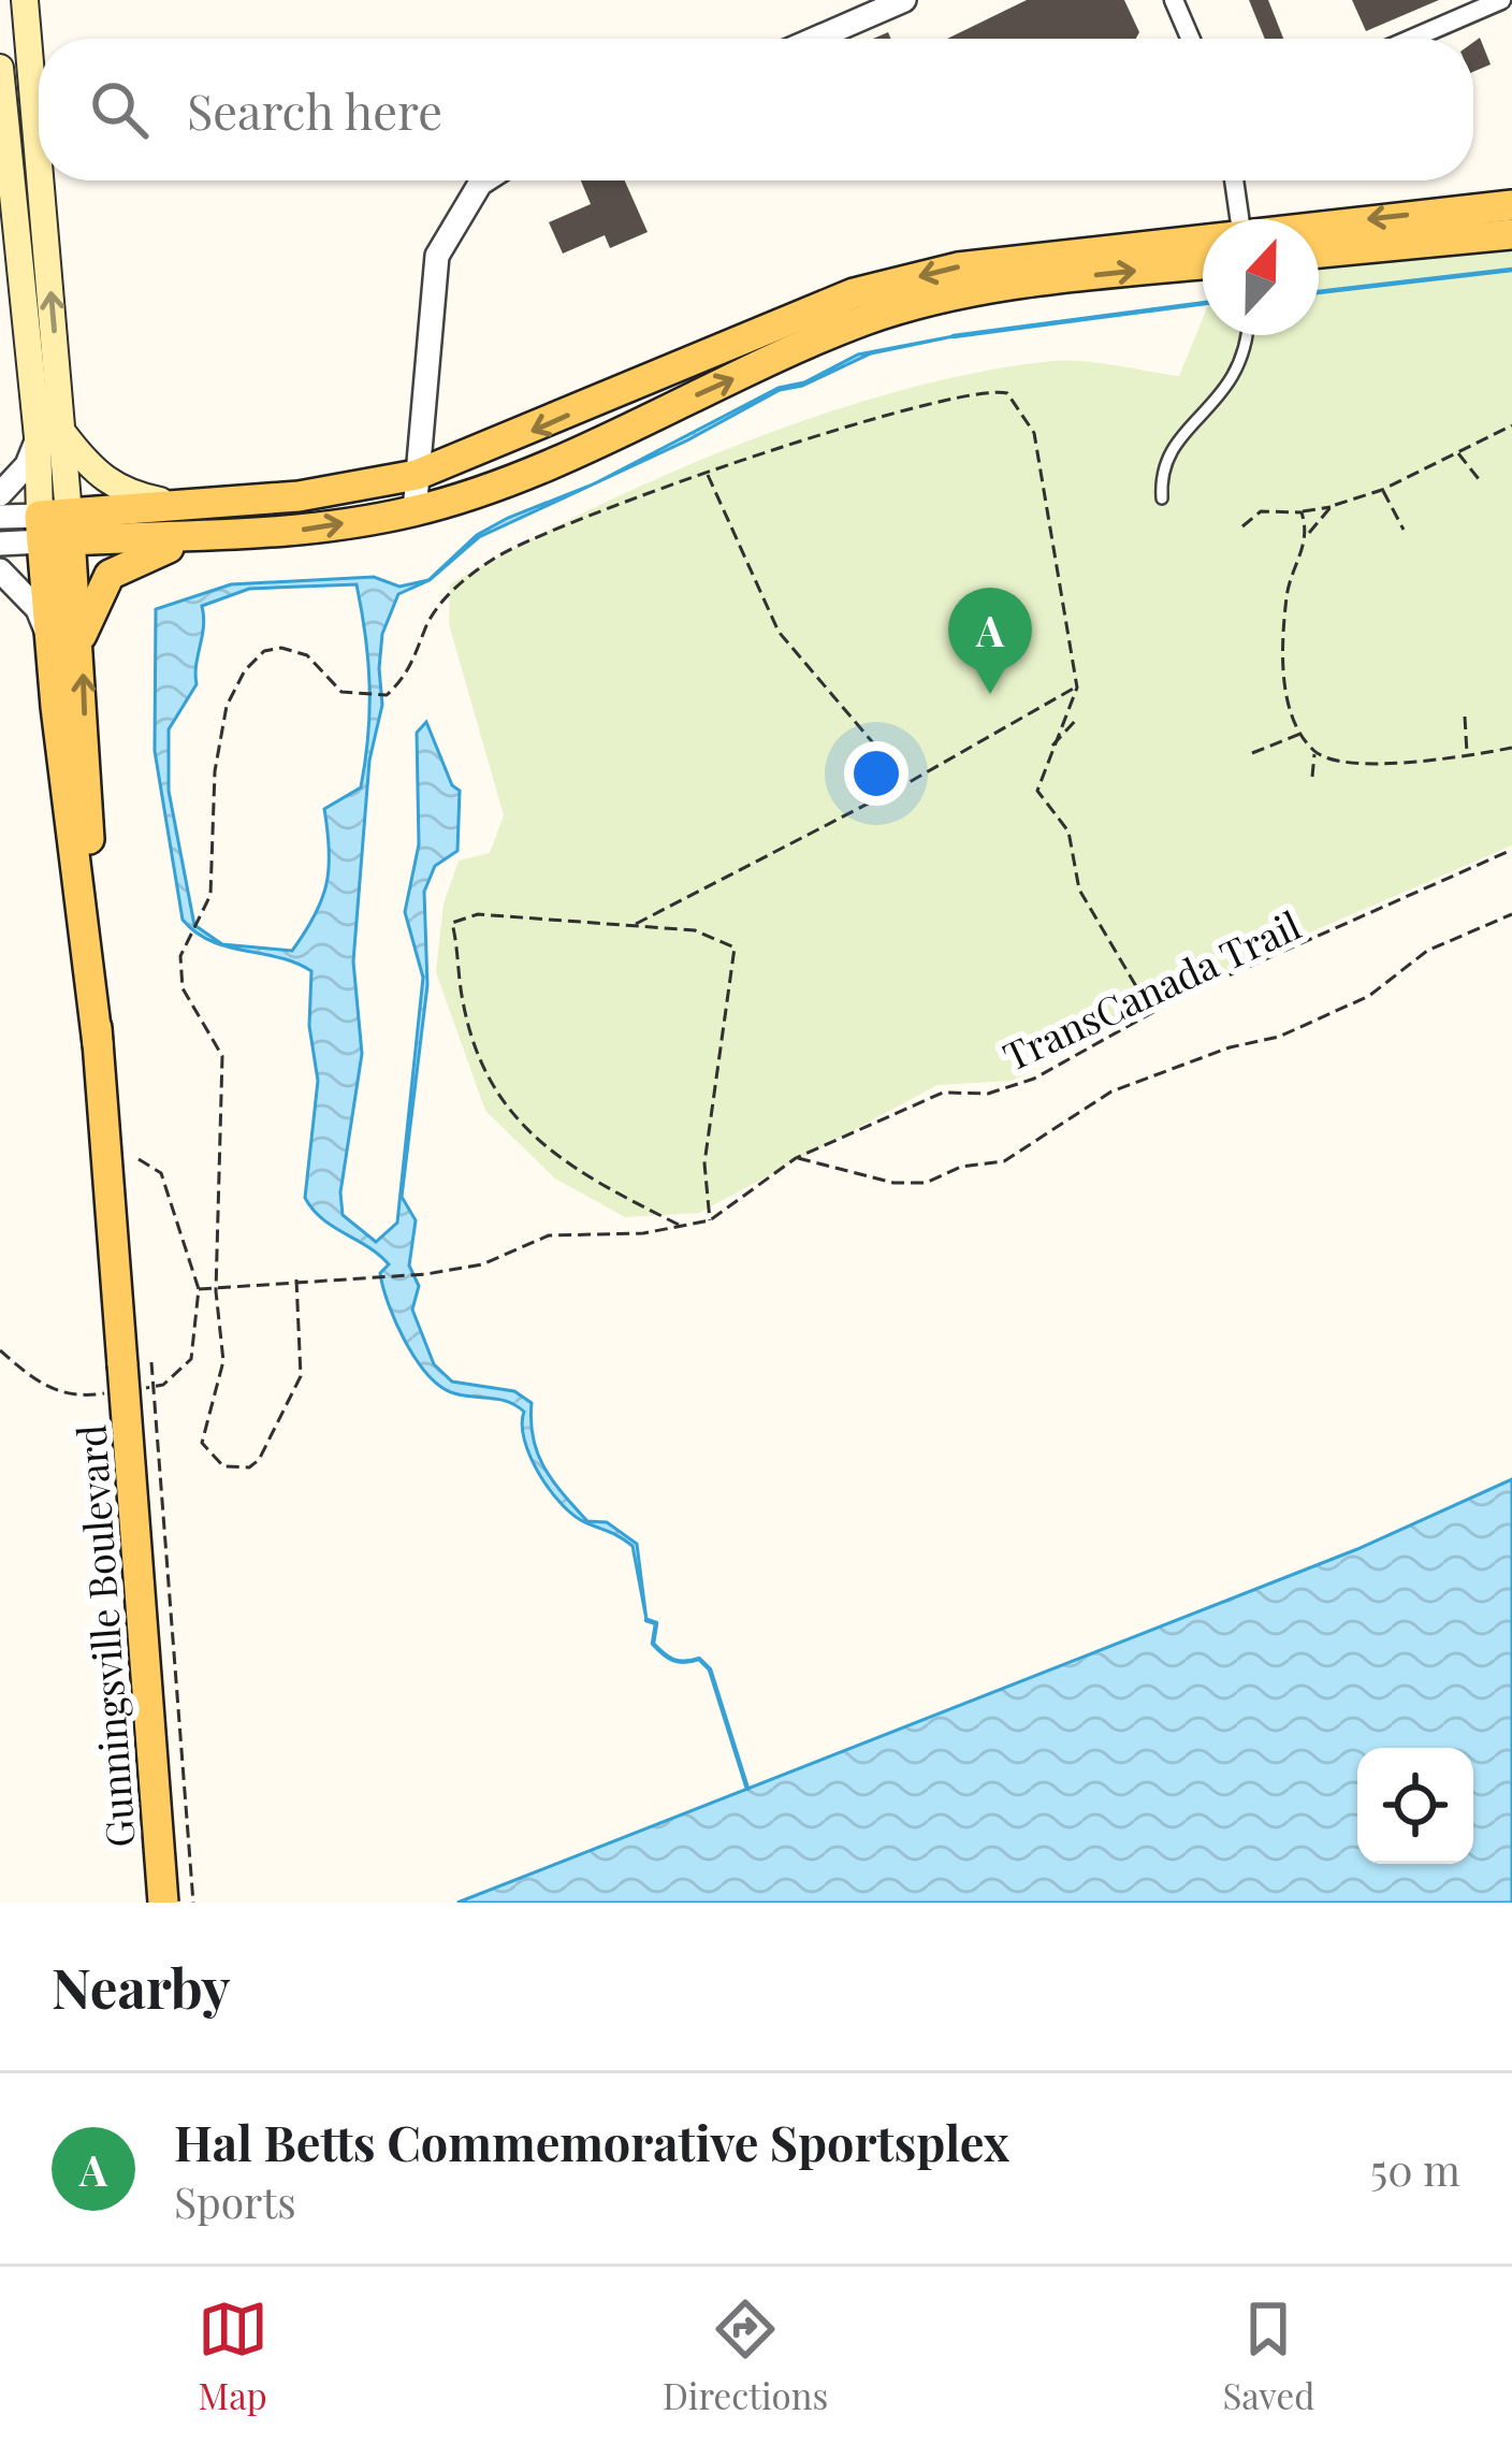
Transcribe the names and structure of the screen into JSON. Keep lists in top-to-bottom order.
{
  "streets": {
    "main road": ["Gunningsville Boulevard"],
    "path": ["TransCanada Trail"]
  },
  "north": "top",
  "page": {
    "search": "Search here",
    "pins": "A",
    "heading": "Nearby",
    "list": [
      {
        "mark": "A",
        "name": "Hal Betts Commemorative Sportsplex",
        "note": "Sports",
        "value": "50 m"
      }
    ],
    "nav": ["Map", "Directions", "Saved"]
  }
}
